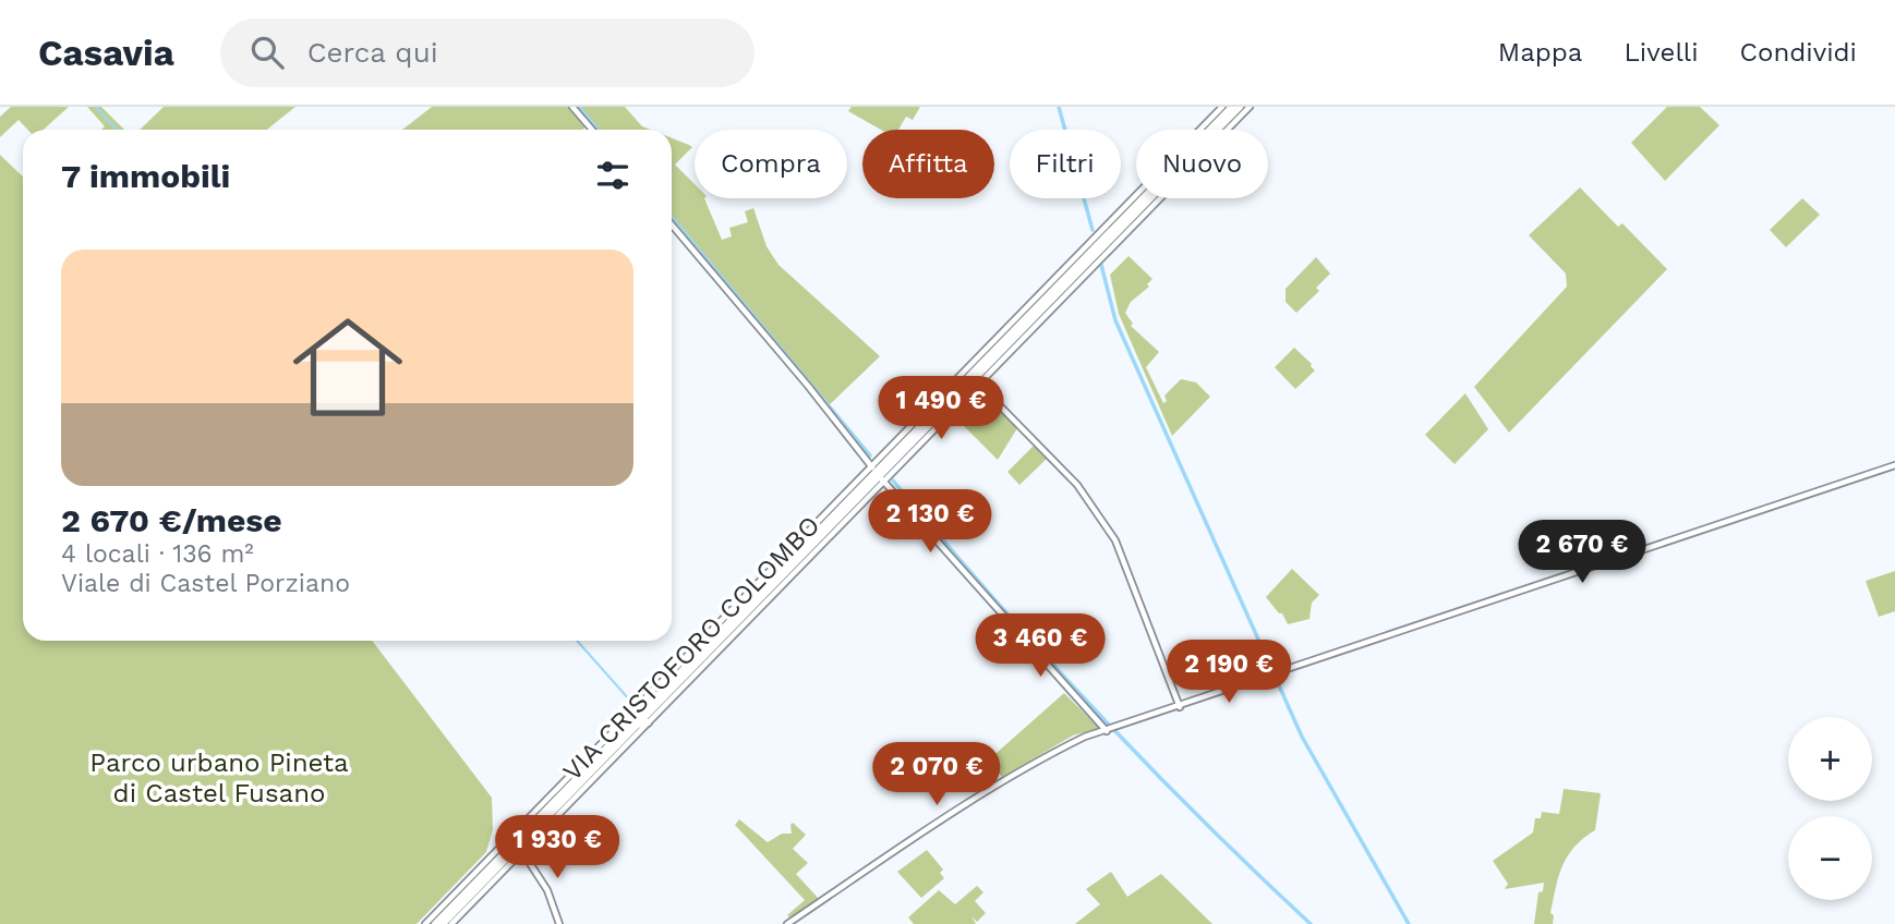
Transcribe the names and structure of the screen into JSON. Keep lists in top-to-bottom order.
{
  "streets": {
    "main road": ["VIA CRISTOFORO COLOMBO"]
  },
  "parks": ["Parco urbano Pineta di Castel Fusano"],
  "page": {
    "header": "Casavia",
    "search": "Cerca qui",
    "nav": ["Mappa", "Livelli", "Condividi"],
    "chip": [
      "Compra",
      "Affitta",
      "Filtri",
      "Nuovo"
    ],
    "heading": "7 immobili",
    "list": [
      {
        "name": "2 670 €/mese",
        "note": "4 locali · 136 m² · Viale di Castel Porziano"
      }
    ],
    "price": [
      "1 490 €",
      "2 130 €",
      "2 670 €",
      "3 460 €",
      "2 190 €",
      "2 070 €",
      "1 930 €"
    ],
    "map_buttons": ["+", "−"]
  }
}
